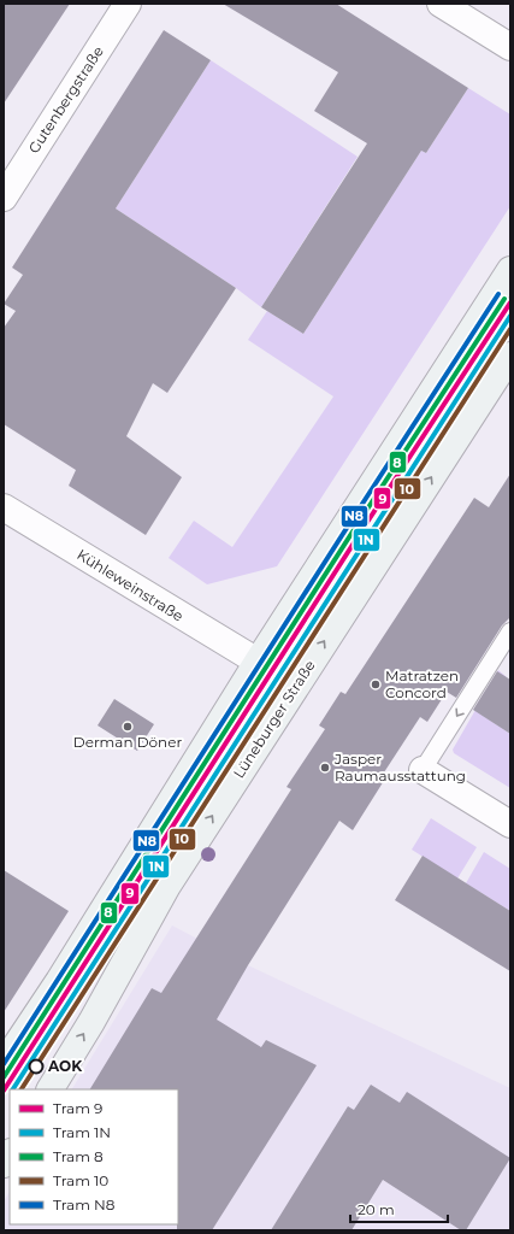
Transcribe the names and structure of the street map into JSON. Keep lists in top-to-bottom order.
{
  "streets": {
    "main road": ["Lüneburger Straße"],
    "street": ["Gutenbergstraße", "Kühleweinstraße"]
  },
  "places": [
    "Matratzen Concord",
    "Derman Döner",
    "Jasper Raumausstattung",
    "AOK"
  ],
  "lines": [
    "tram line N8",
    "tram line 8",
    "tram line 9",
    "tram line 1N",
    "tram line 10"
  ],
  "legend": [
    "Tram 9",
    "Tram 1N",
    "Tram 8",
    "Tram 10",
    "Tram N8"
  ],
  "scale_bar": "20 m"
}
